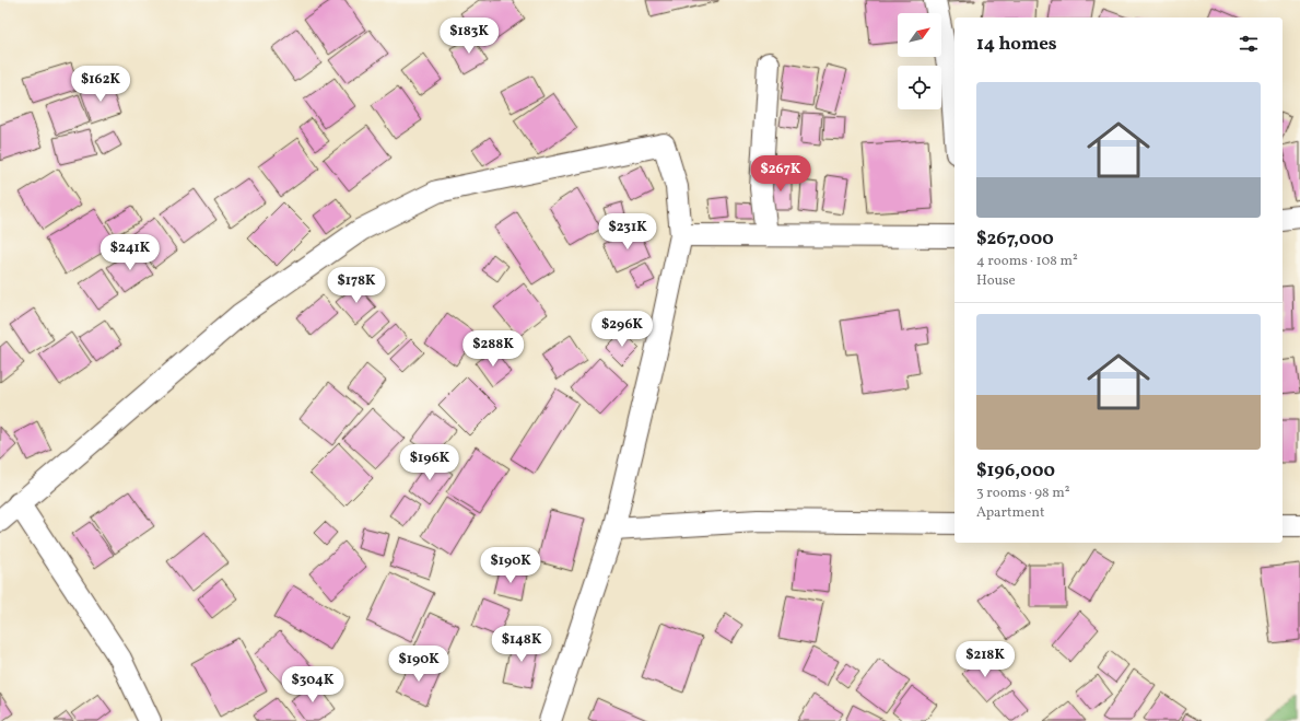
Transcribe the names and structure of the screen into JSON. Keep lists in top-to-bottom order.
{
  "north": "top right",
  "page": {
    "price": [
      "$183K",
      "$162K",
      "$267K",
      "$231K",
      "$241K",
      "$178K",
      "$296K",
      "$288K",
      "$196K",
      "$190K",
      "$148K",
      "$218K",
      "$190K",
      "$304K"
    ],
    "heading": "14 homes",
    "list": [
      {
        "name": "$267,000",
        "note": "4 rooms · 108 m² · House"
      },
      {
        "name": "$196,000",
        "note": "3 rooms · 98 m² · Apartment"
      }
    ]
  }
}
